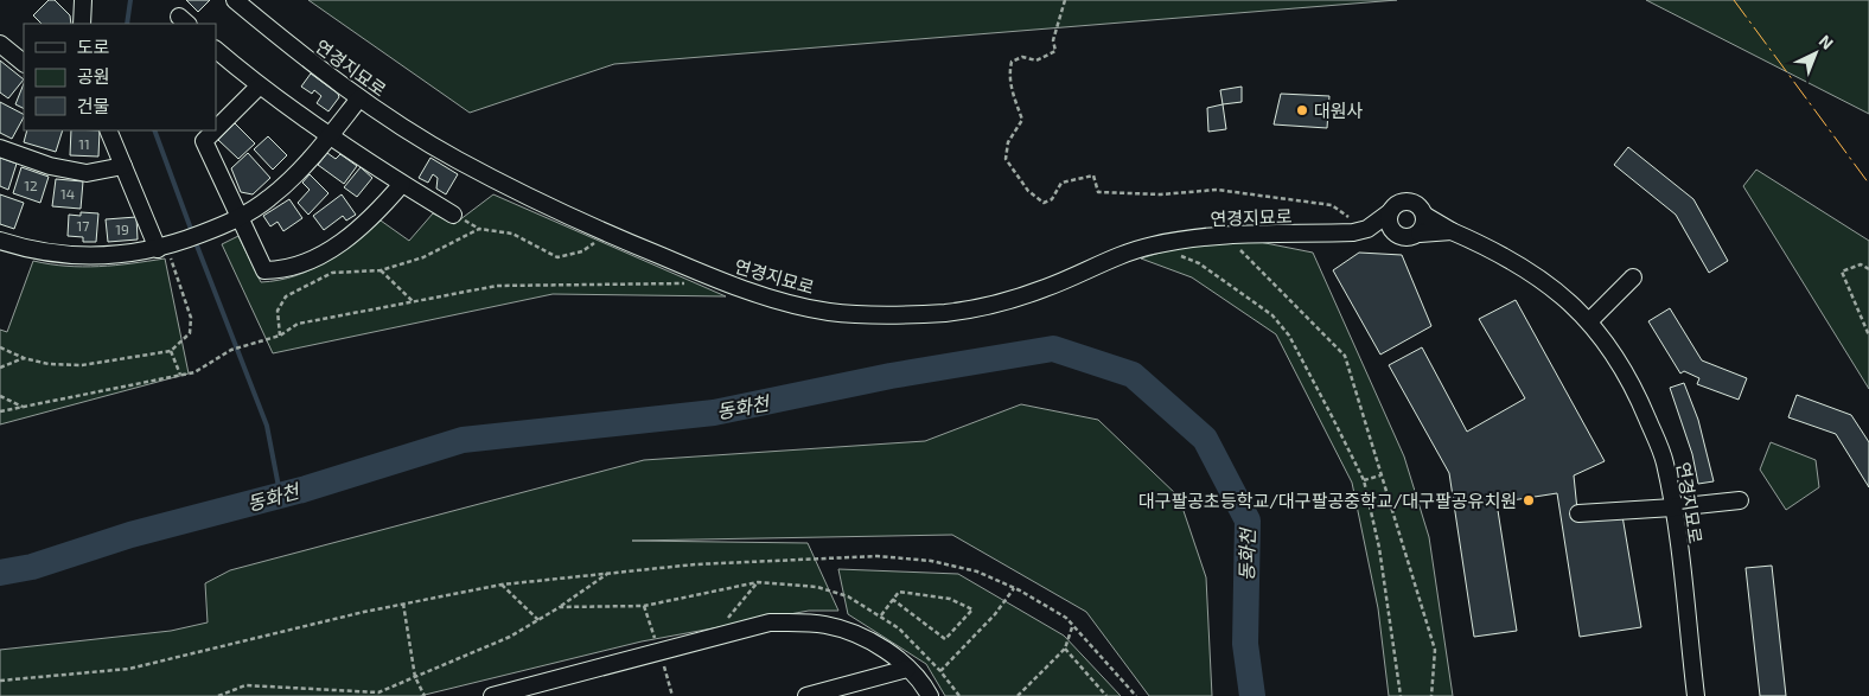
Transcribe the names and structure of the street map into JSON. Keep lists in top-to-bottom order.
{
  "streets": {
    "street": ["연경지묘로"]
  },
  "water": ["동화천"],
  "places": ["대원사", "대구팔공초등학교/대구팔공중학교/대구팔공유치원"],
  "house_numbers": [
    "11",
    "12",
    "14",
    "17",
    "19"
  ],
  "legend": ["도로", "공원", "건물"],
  "north": "top right"
}
